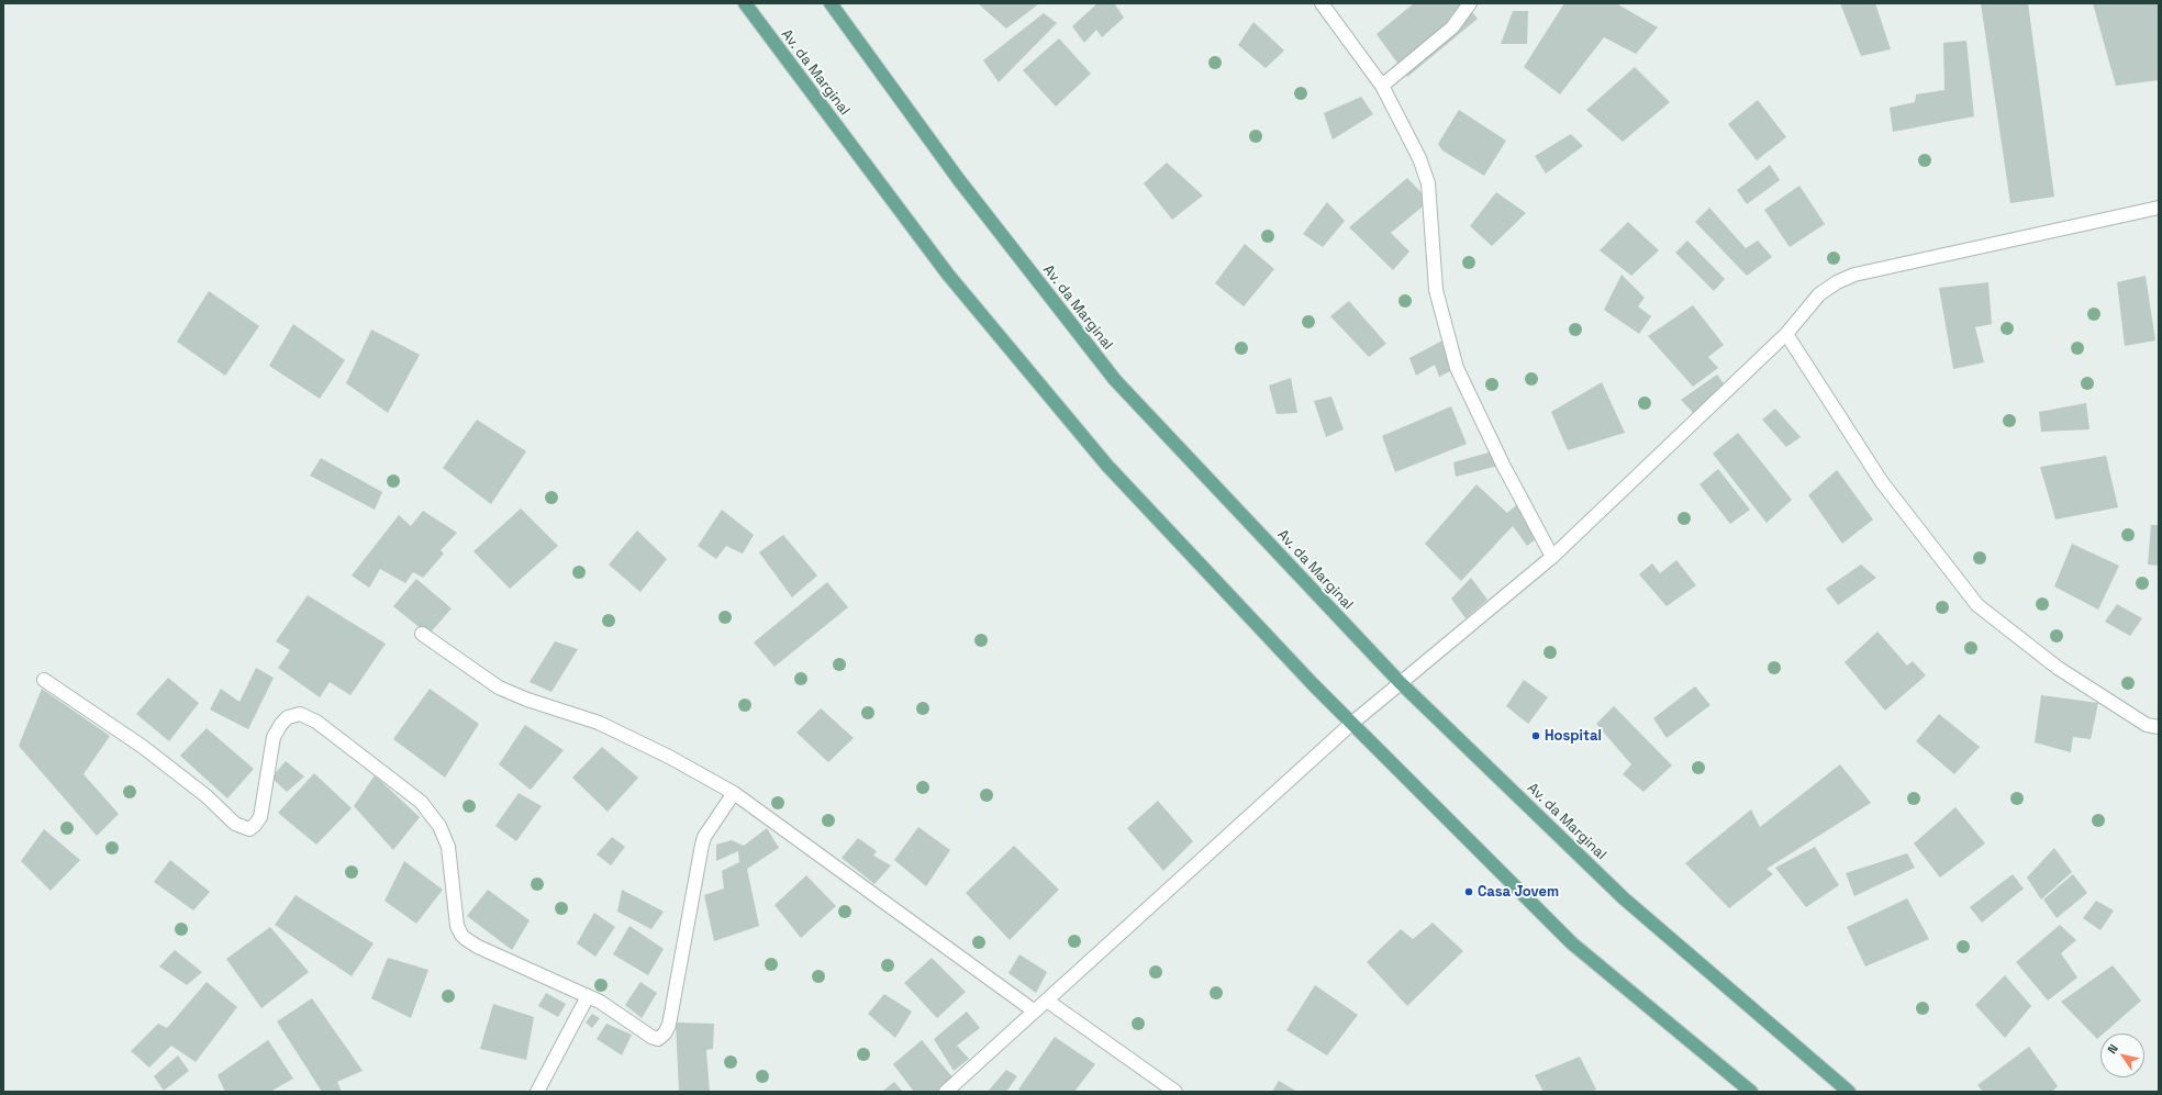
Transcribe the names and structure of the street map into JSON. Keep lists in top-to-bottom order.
{
  "streets": {
    "main road": ["Av. da Marginal"]
  },
  "places": ["Hospital", "Casa Jovem"],
  "north": "top left"
}
